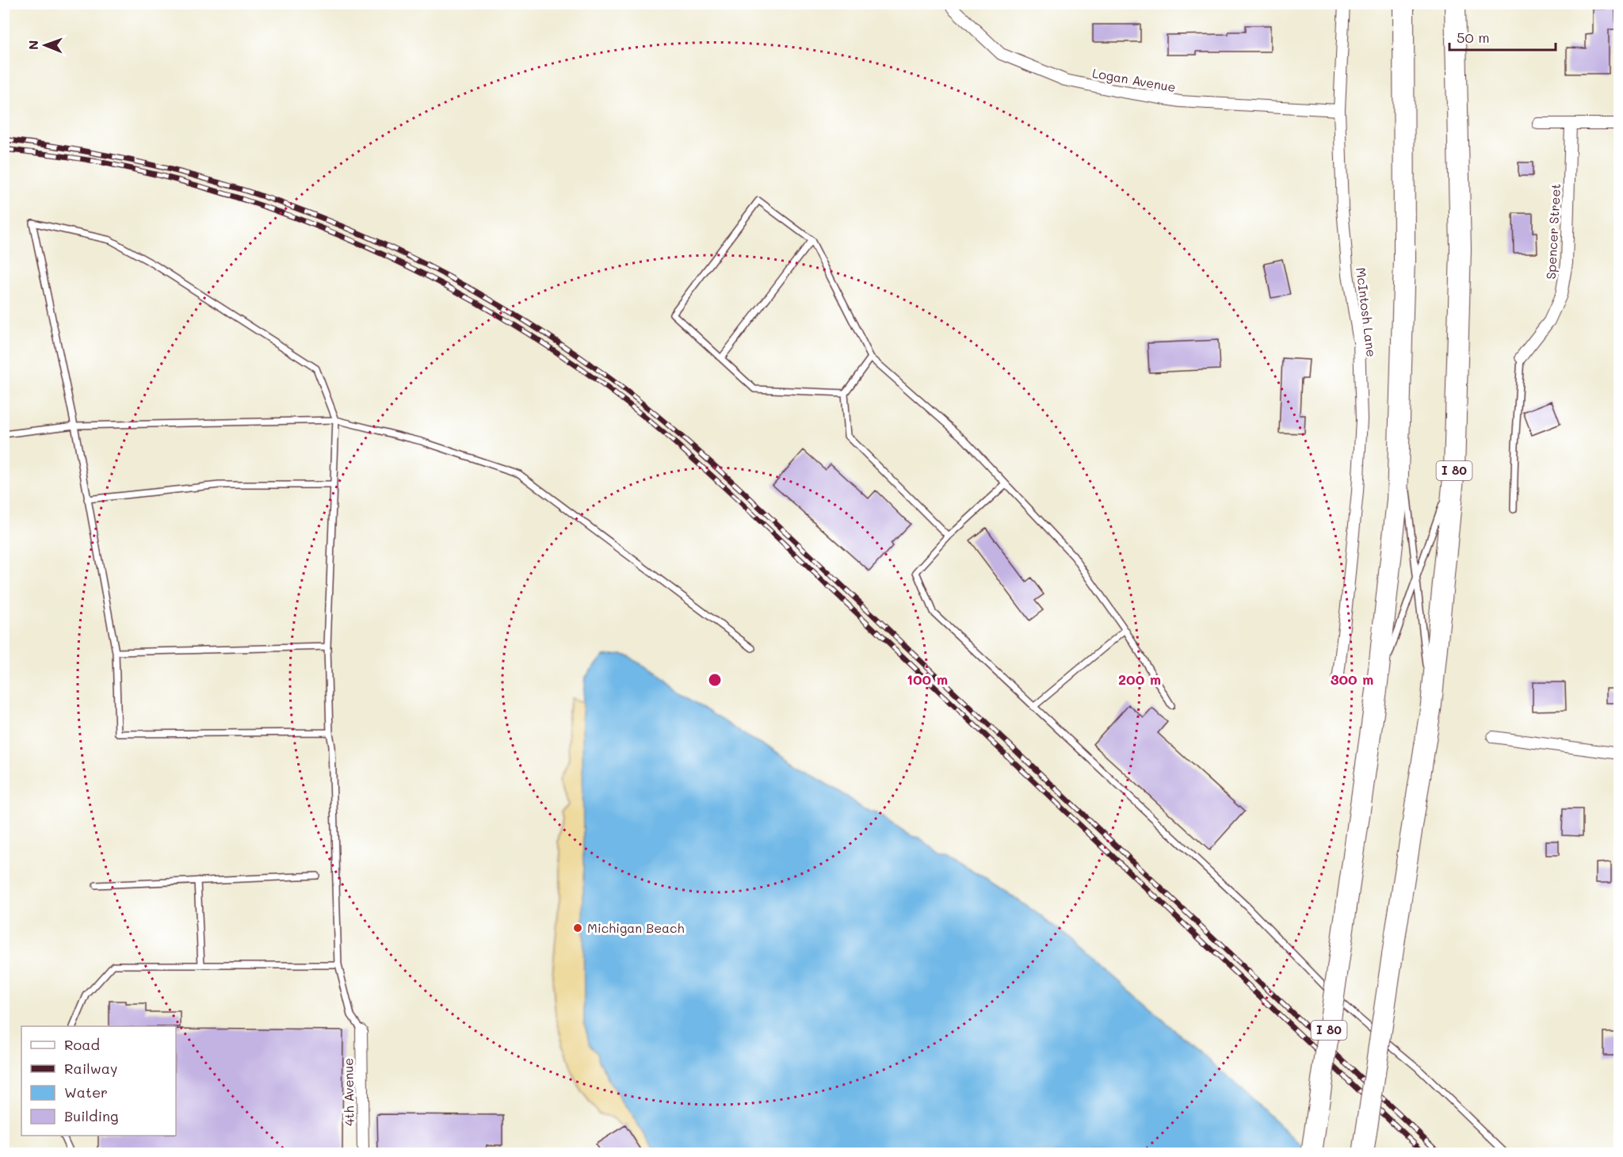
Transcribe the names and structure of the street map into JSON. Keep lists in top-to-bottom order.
{
  "streets": {
    "highway": ["I 80"],
    "street": [
      "Logan Avenue",
      "Spencer Street",
      "McIntosh Lane",
      "4th Avenue"
    ]
  },
  "crossings": [
    ["Logan Avenue", "McIntosh Lane"]
  ],
  "places": ["Michigan Beach"],
  "legend": [
    "Road",
    "Railway",
    "Water",
    "Building"
  ],
  "scale_bar": "50 m",
  "north": "left",
  "rings": ["100 m", "200 m", "300 m"]
}
